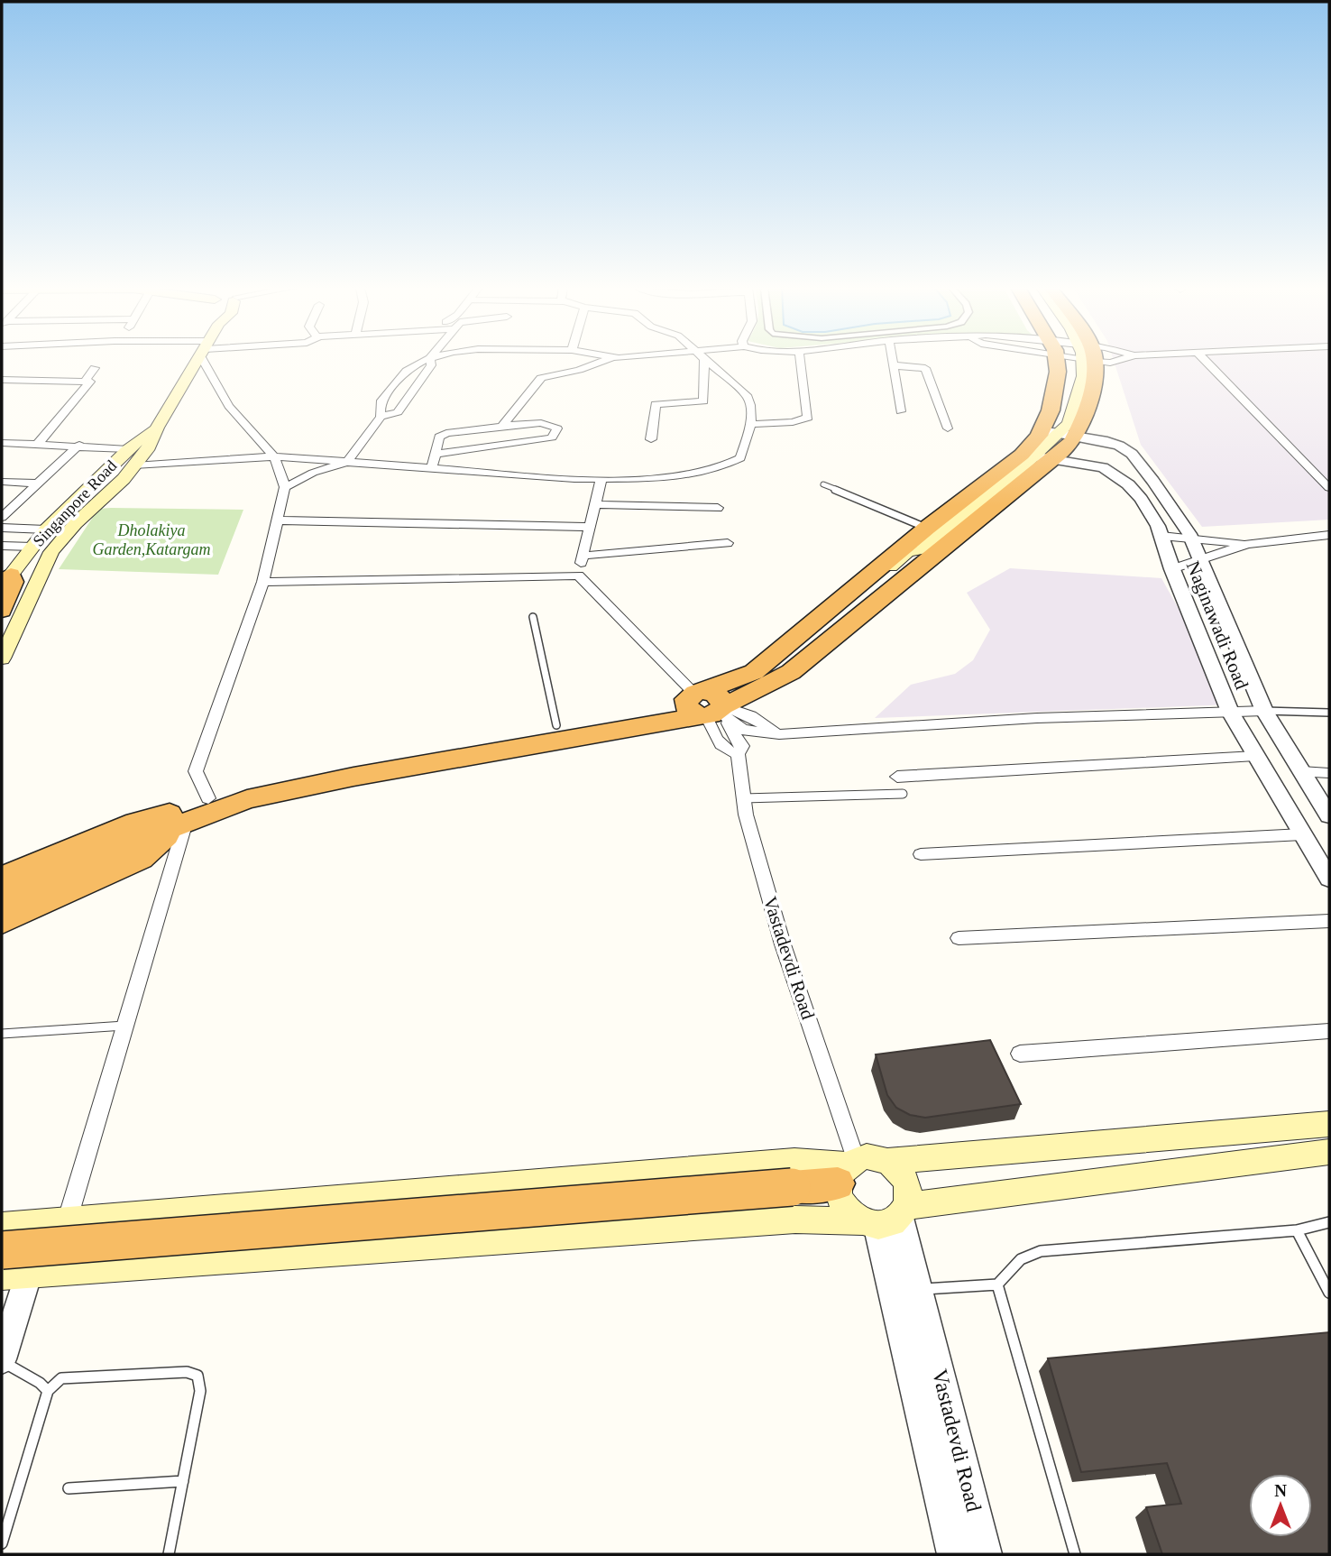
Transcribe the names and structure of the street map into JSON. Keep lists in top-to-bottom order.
{
  "streets": {
    "main road": ["Singanpore Road"],
    "street": ["Naginawadi Road", "Vastadevdi Road"]
  },
  "parks": ["Dholakiya Garden,Katargam"],
  "north": "top"
}
